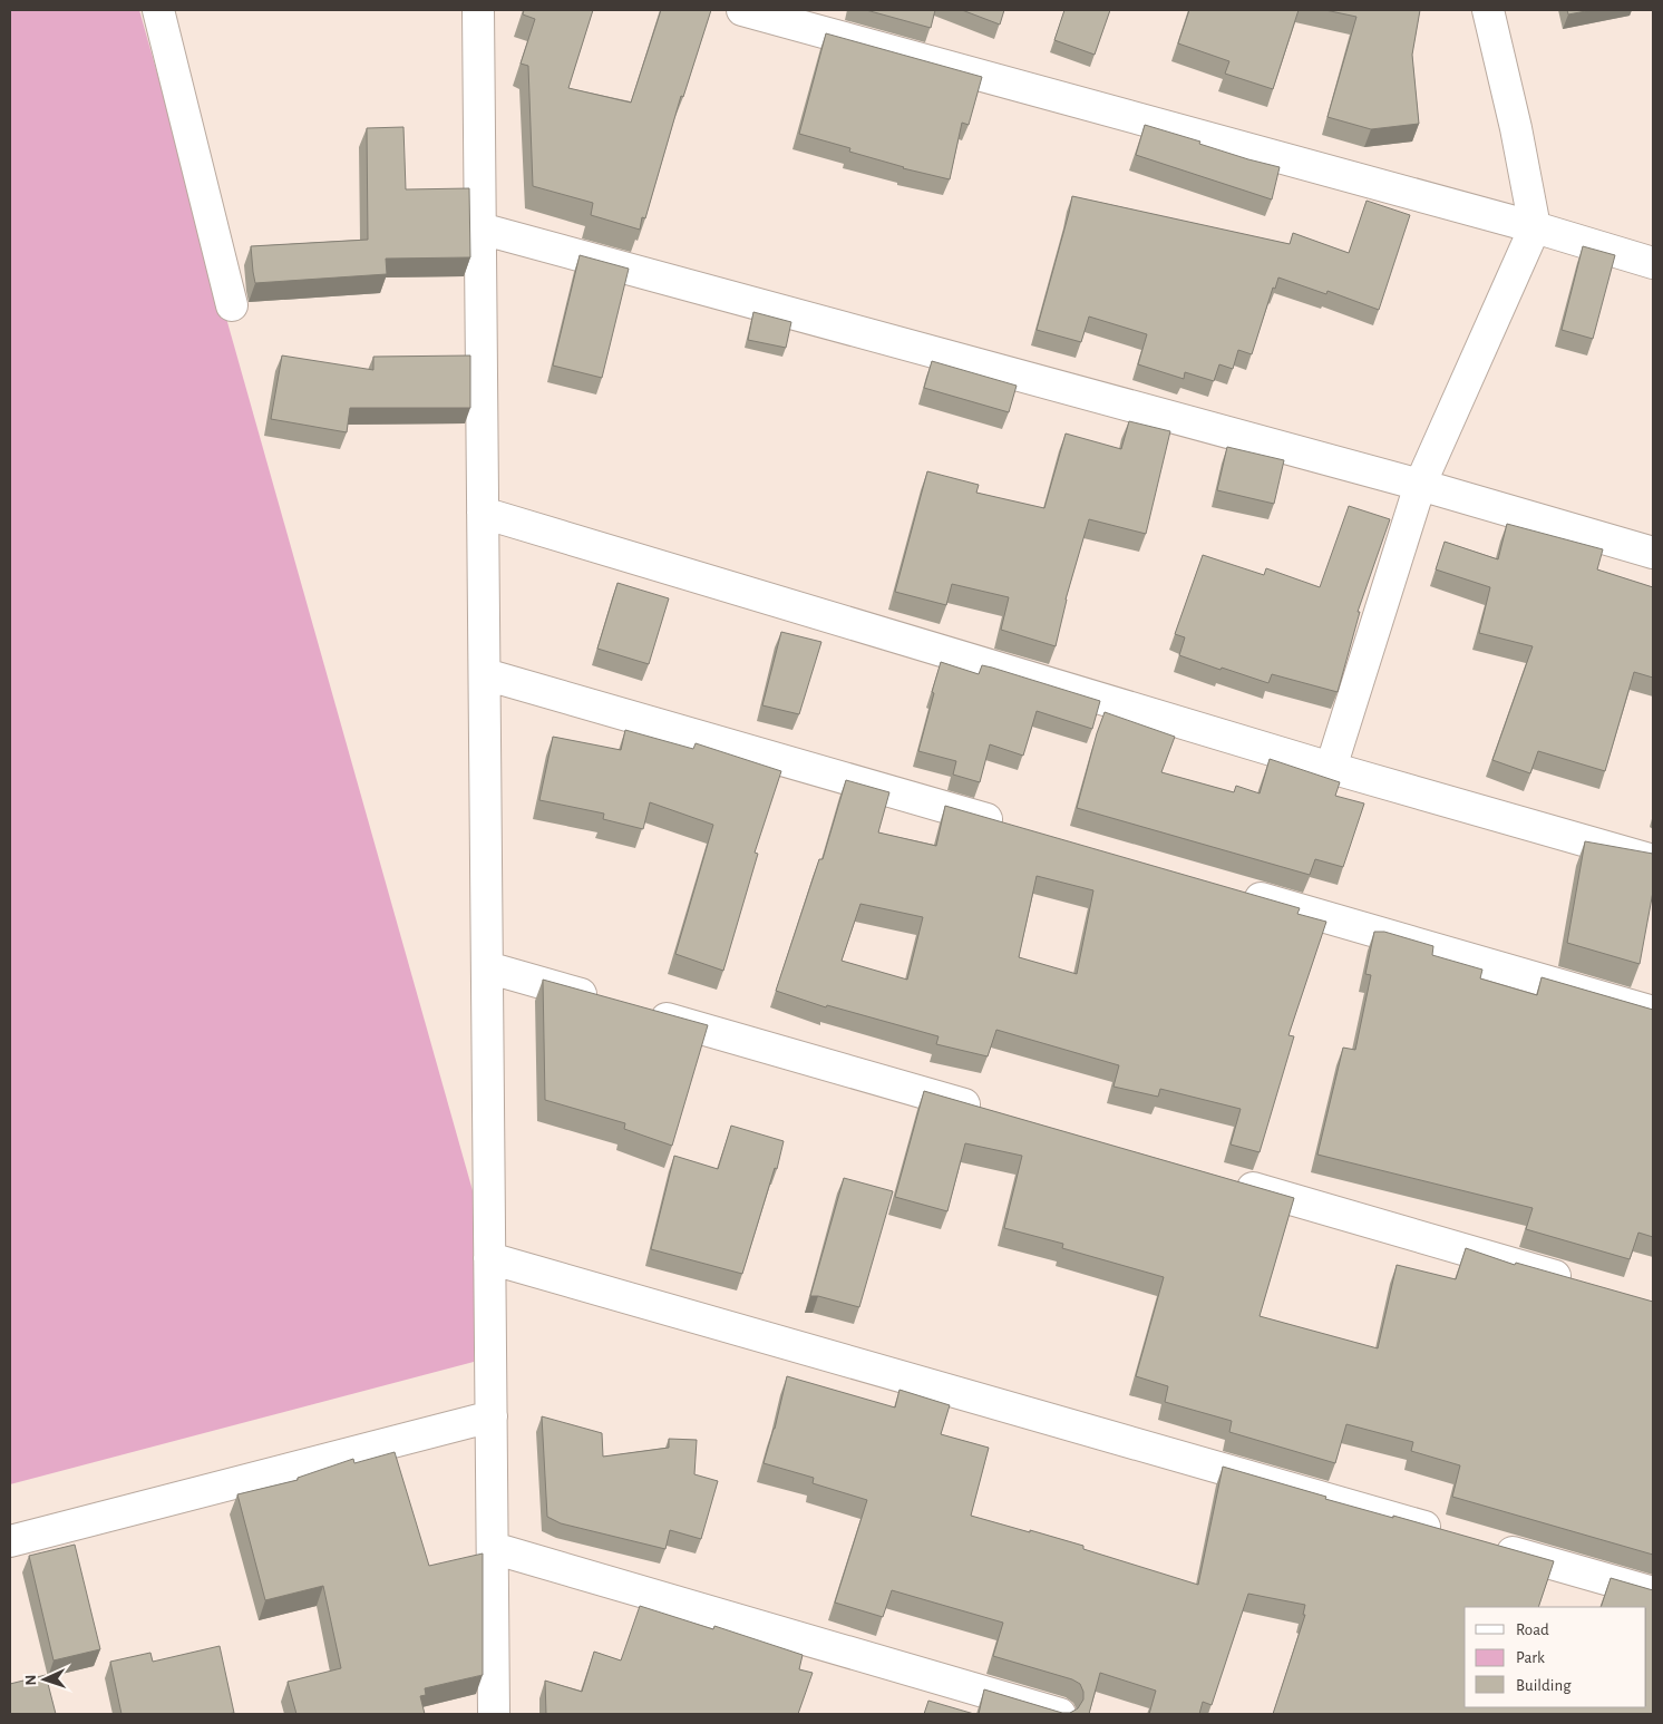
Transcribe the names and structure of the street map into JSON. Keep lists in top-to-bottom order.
{
  "legend": ["Road", "Park", "Building"],
  "north": "left"
}
